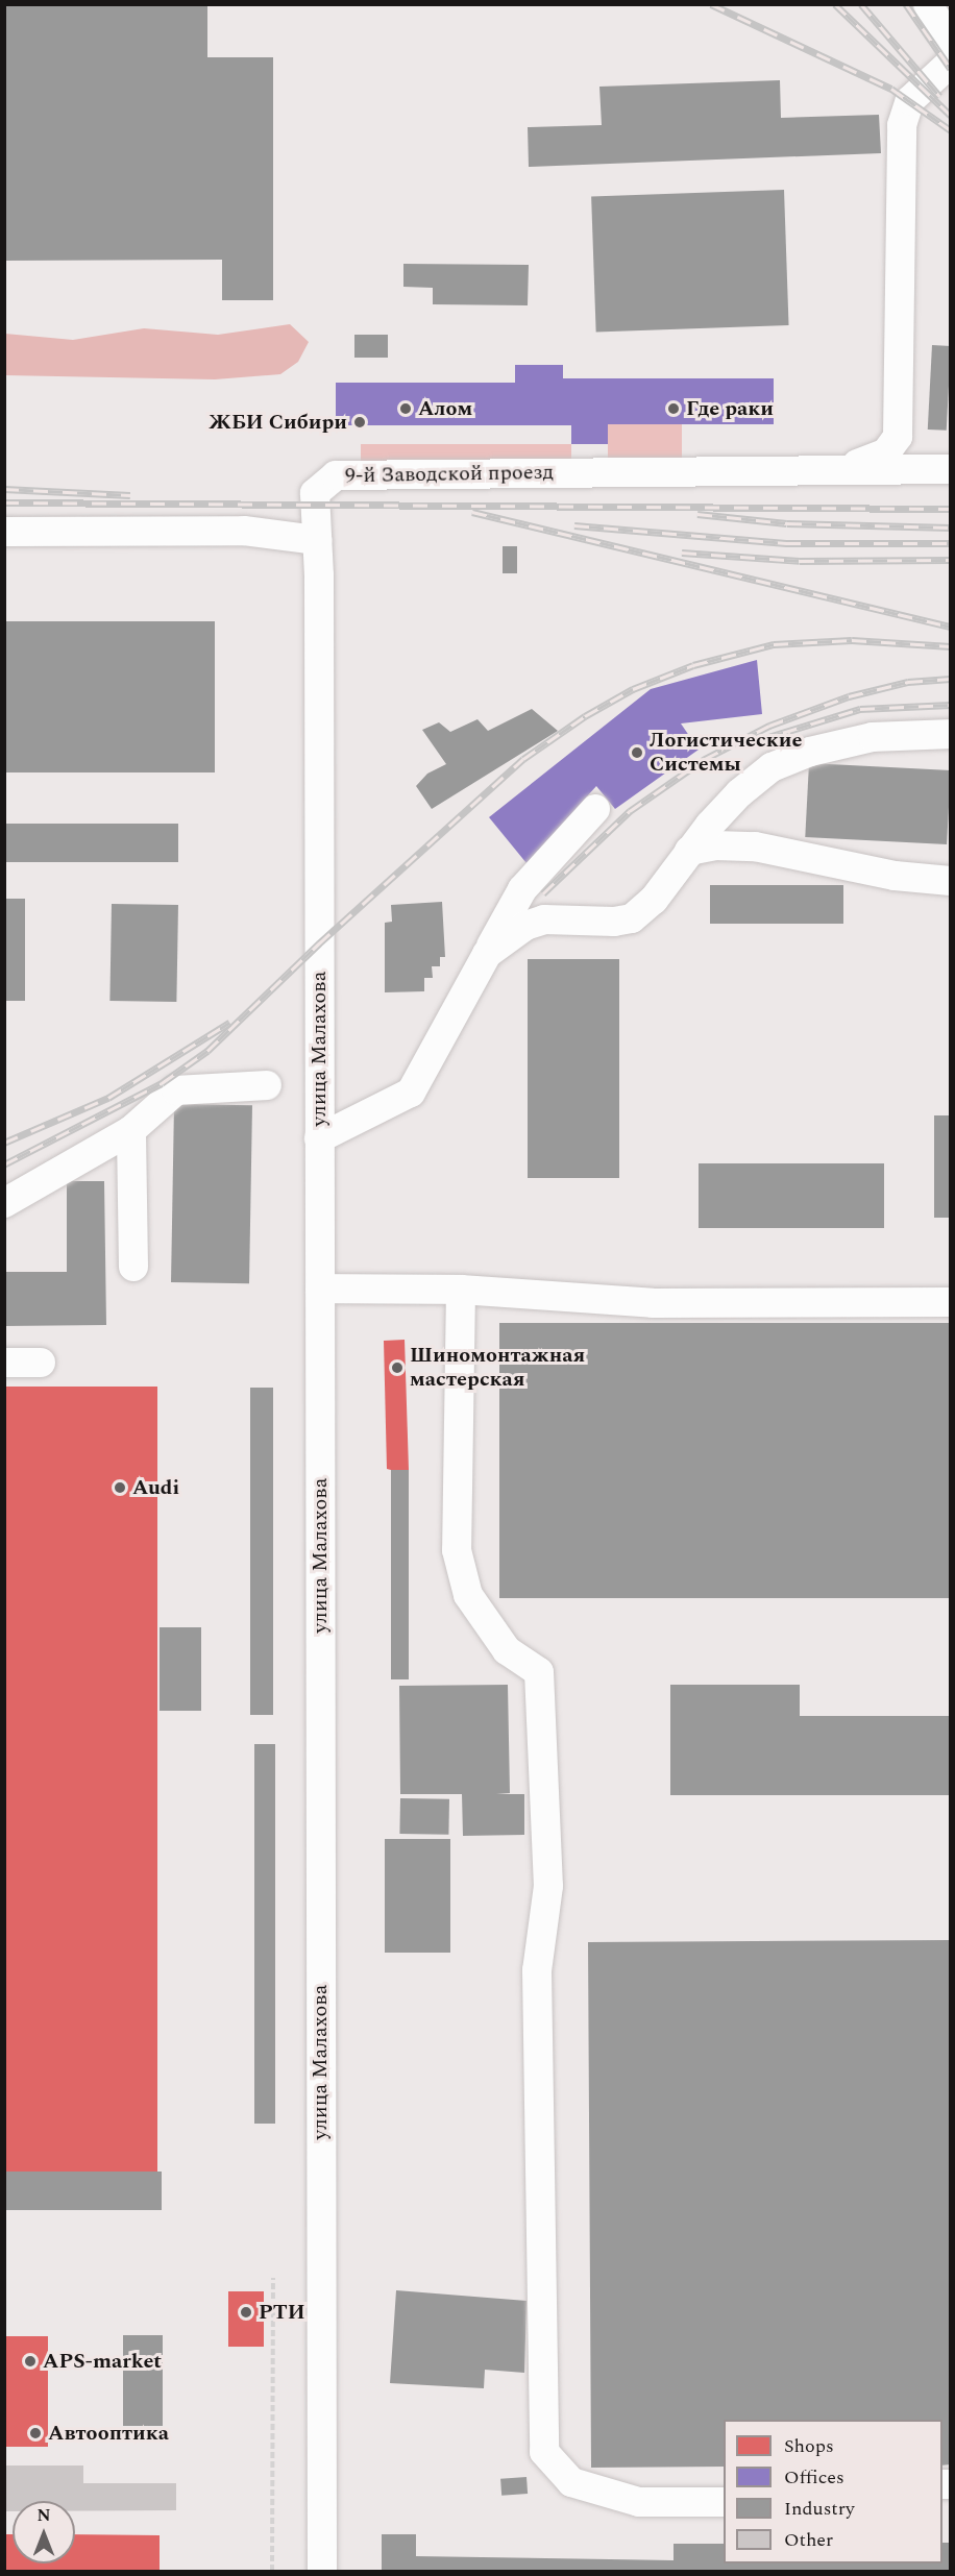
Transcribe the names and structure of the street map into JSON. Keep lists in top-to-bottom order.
{
  "streets": {
    "street": ["9-й Заводской проезд", "улица Малахова"]
  },
  "crossings": [
    ["9-й Заводской проезд", "улица Малахова"]
  ],
  "places": [
    "Алом",
    "Где раки",
    "ЖБИ Сибири",
    "Логистические Системы",
    "Шиномонтажная мастерская",
    "Audi",
    "РТИ",
    "АPS-market",
    "Автооптика"
  ],
  "legend": [
    "Shops",
    "Offices",
    "Industry",
    "Other"
  ],
  "north": "top"
}
